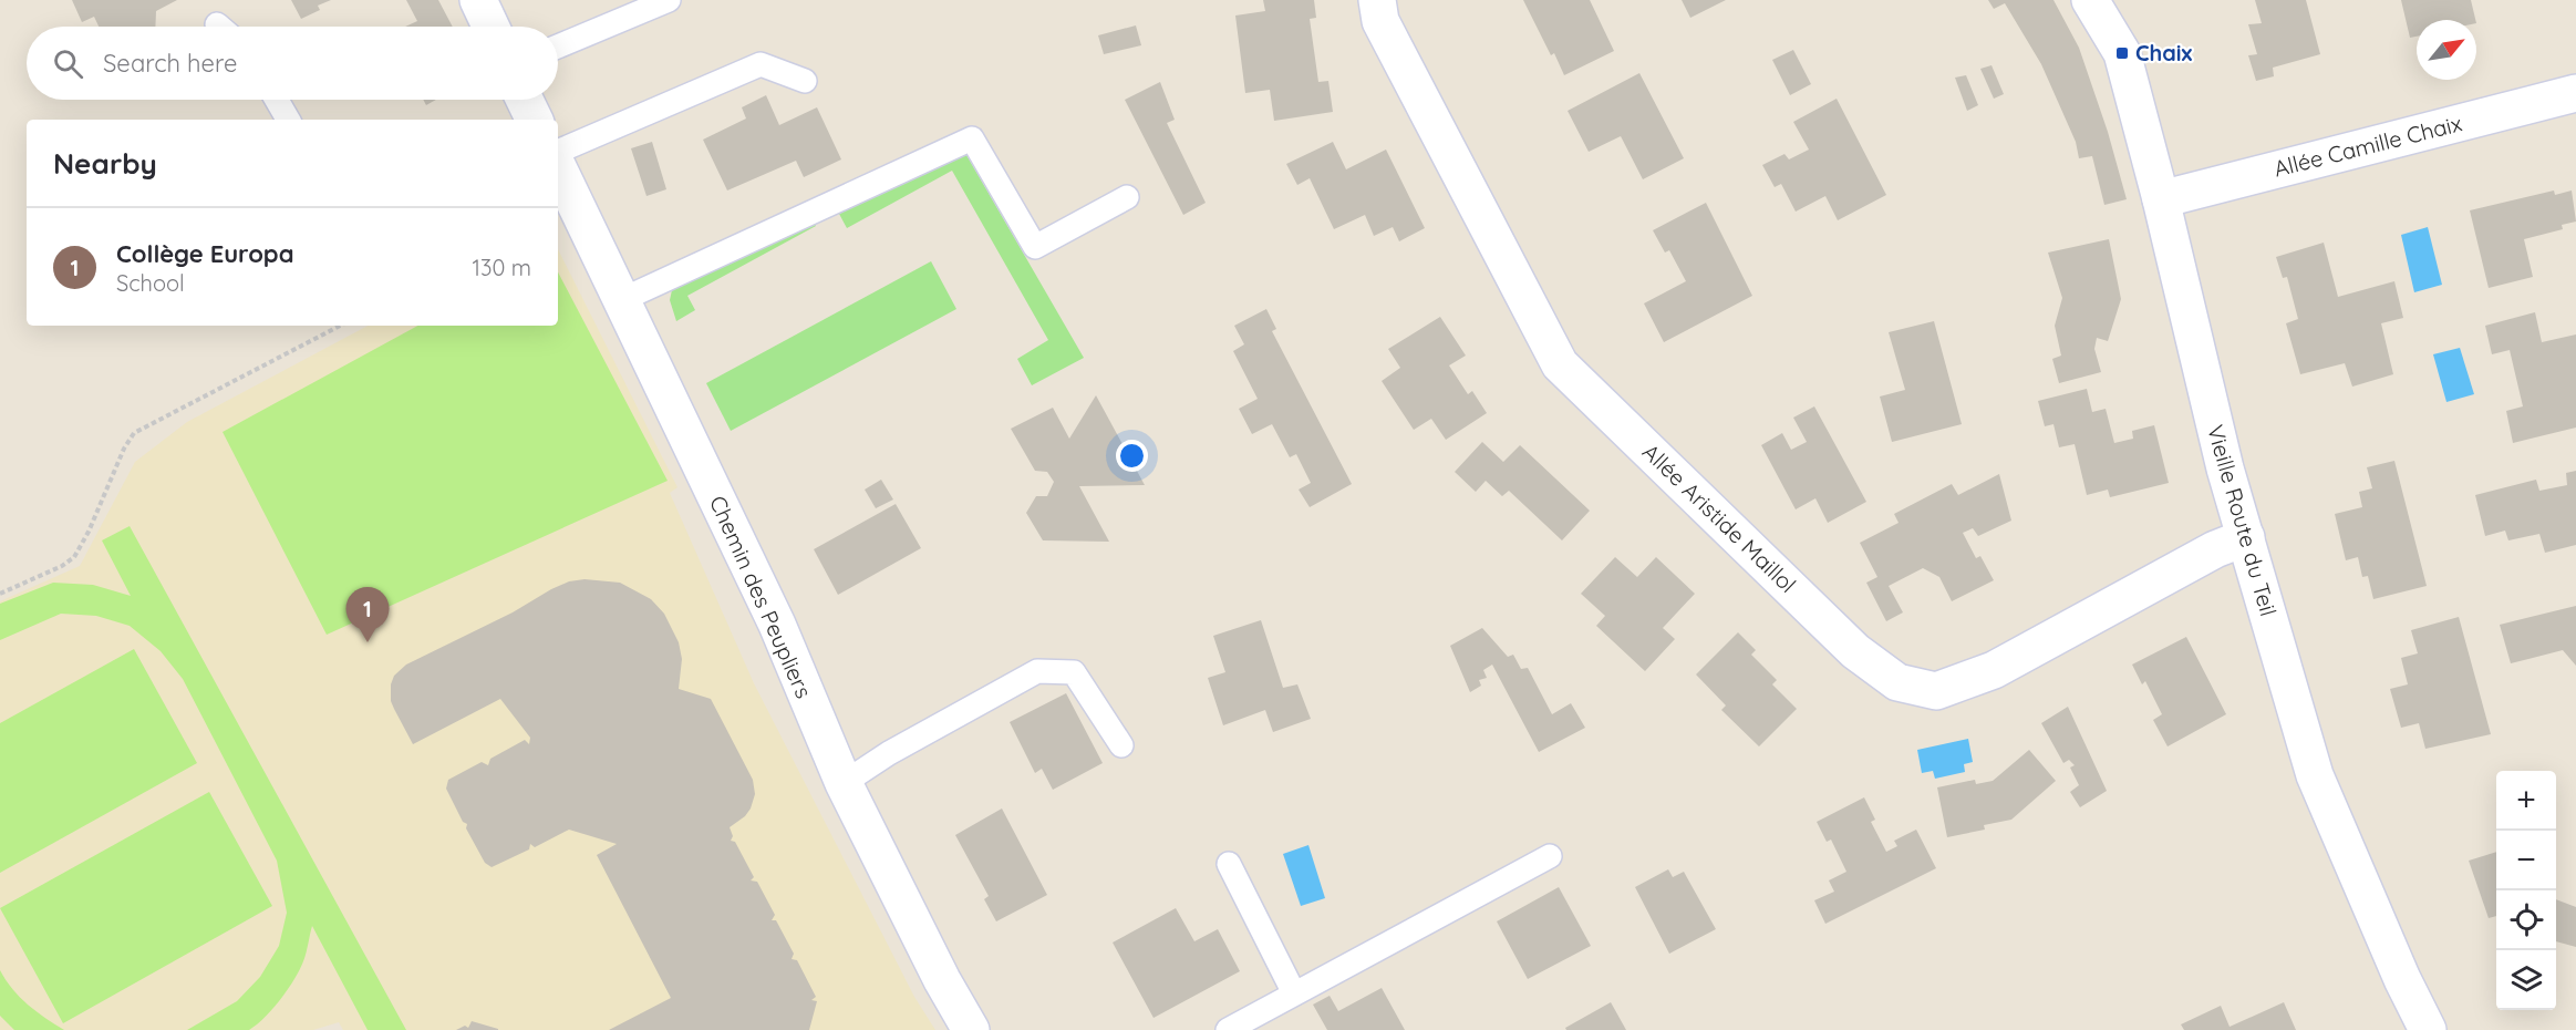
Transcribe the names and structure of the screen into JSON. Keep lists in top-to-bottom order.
{
  "streets": {
    "street": [
      "Allée Camille Chaix",
      "Allée Aristide Maillol",
      "Vieille Route du Teil",
      "Chemin des Peupliers"
    ]
  },
  "crossings": [
    ["Allée Camille Chaix", "Vieille Route du Teil"],
    ["Allée Aristide Maillol", "Vieille Route du Teil"]
  ],
  "places": {
    "transit": ["Chaix"]
  },
  "north": "top right",
  "page": {
    "search": "Search here",
    "heading": "Nearby",
    "list": [
      {
        "mark": "1",
        "name": "Collège Europa",
        "note": "School",
        "value": "130 m"
      }
    ],
    "pins": "1",
    "map_buttons": ["+", "−"]
  }
}
